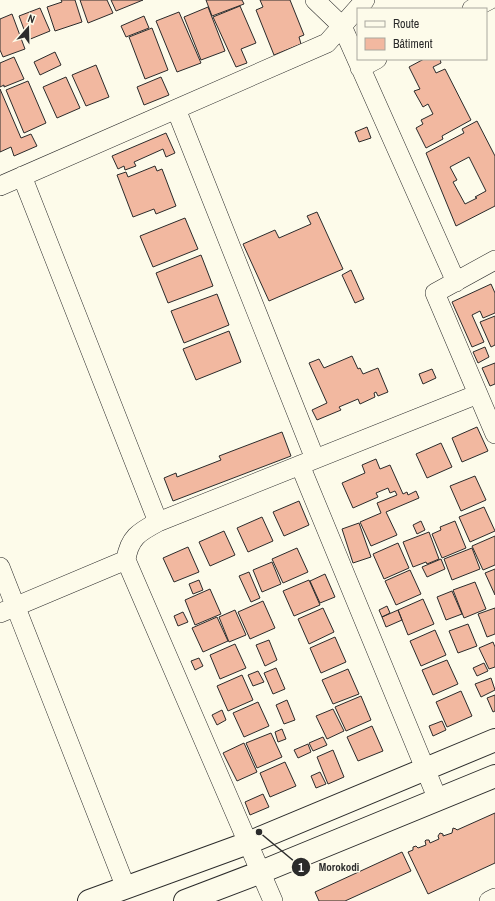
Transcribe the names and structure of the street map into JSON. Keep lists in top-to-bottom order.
{
  "places": ["Morokodi"],
  "legend": ["Route", "Bâtiment"],
  "north": "top"
}
